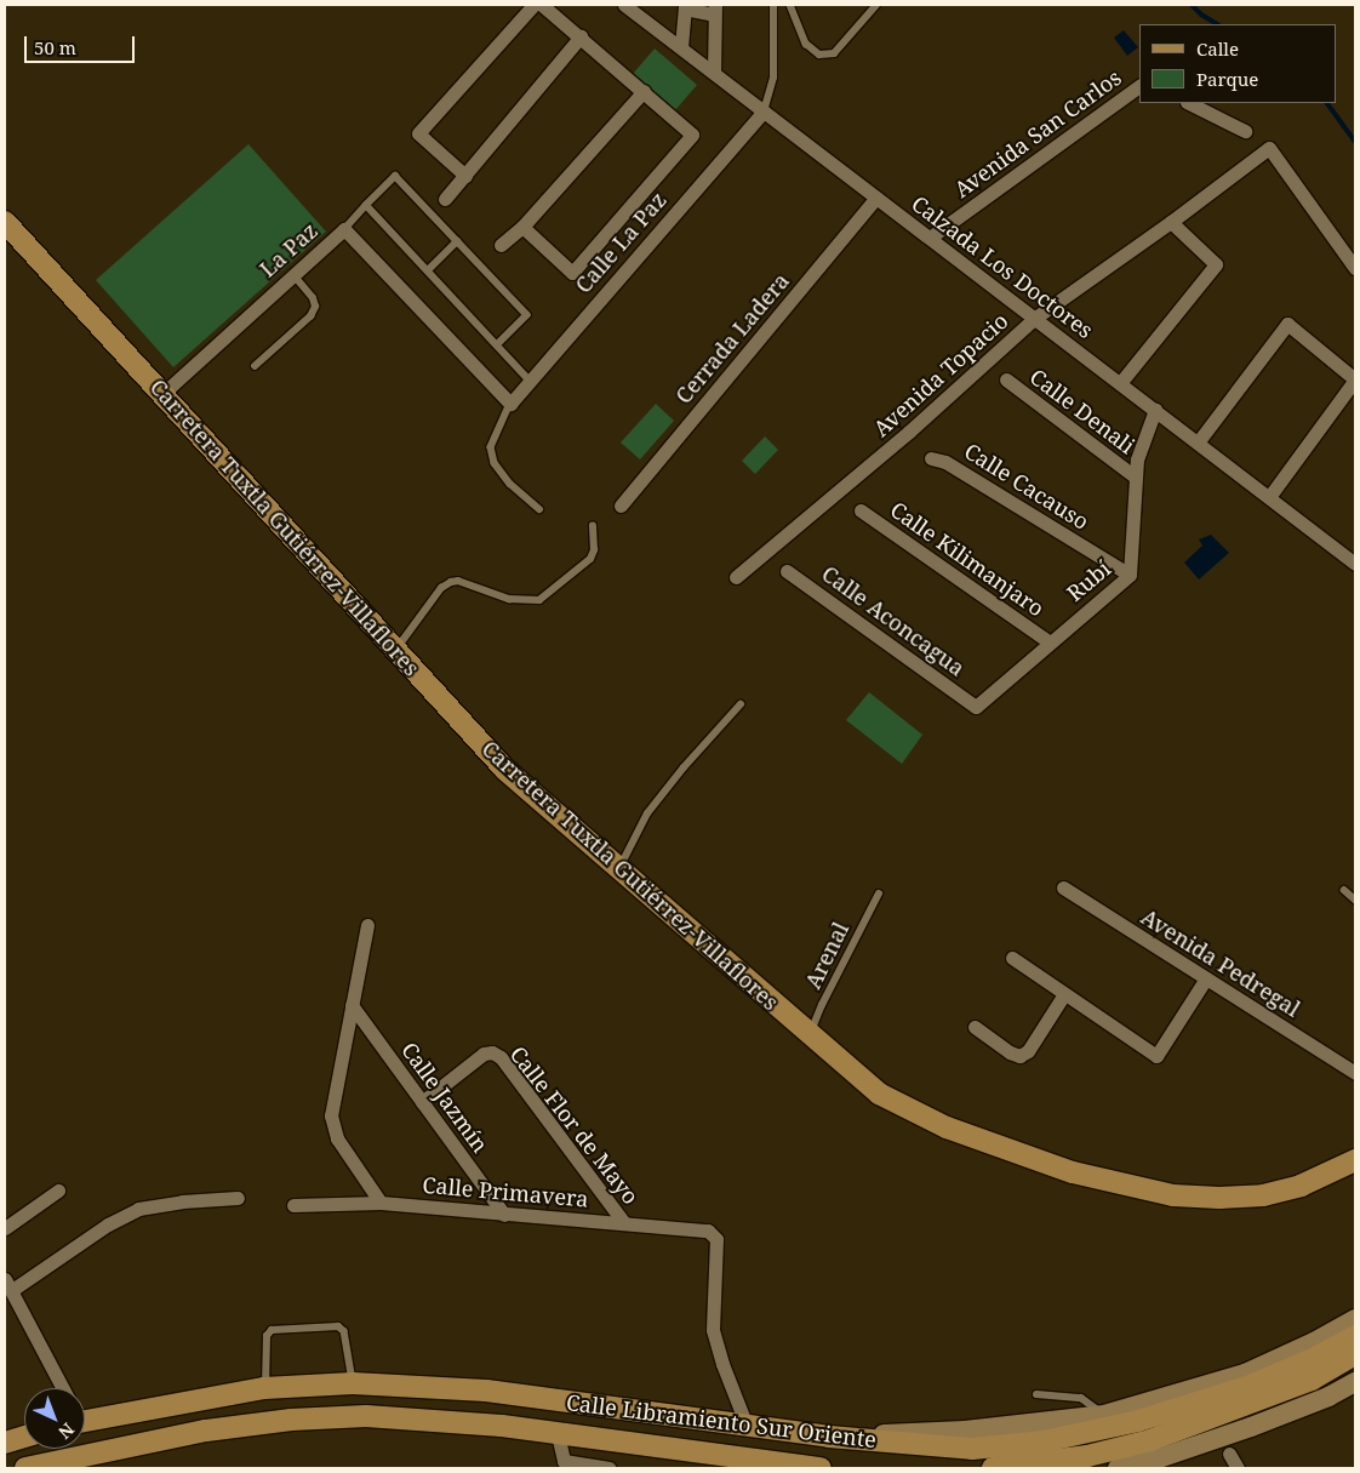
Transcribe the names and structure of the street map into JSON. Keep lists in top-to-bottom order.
{
  "streets": {
    "main road": ["Carretera Tuxtla Gutiérrez-Villaflores", "Calle Libramiento Sur Oriente"],
    "street": [
      "Avenida San Carlos",
      "Calle La Paz",
      "La Paz",
      "Calzada Los Doctores",
      "Cerrada Ladera",
      "Avenida Topacio",
      "Calle Denali",
      "Calle Cacauso",
      "Calle Kilimanjaro",
      "Rubí",
      "Calle Aconcagua",
      "Avenida Pedregal",
      "Calle Jazmín",
      "Calle Flor de Mayo",
      "Calle Primavera"
    ],
    "lane": ["Arenal"]
  },
  "crossings": [
    ["Avenida San Carlos", "Calzada Los Doctores"],
    ["Calle La Paz", "La Paz"],
    ["Calle La Paz", "Calzada Los Doctores"],
    ["La Paz", "Carretera Tuxtla Gutiérrez-Villaflores"],
    ["Calzada Los Doctores", "Cerrada Ladera"],
    ["Calzada Los Doctores", "Avenida Topacio"],
    ["Calzada Los Doctores", "Rubí"],
    ["Calle Denali", "Rubí"],
    ["Calle Cacauso", "Rubí"],
    ["Carretera Tuxtla Gutiérrez-Villaflores", "Arenal"],
    ["Calle Kilimanjaro", "Rubí"],
    ["Rubí", "Calle Aconcagua"],
    ["Calle Jazmín", "Calle Flor de Mayo"],
    ["Calle Jazmín", "Calle Primavera"],
    ["Calle Flor de Mayo", "Calle Primavera"],
    ["Calle Primavera", "Calle Libramiento Sur Oriente"]
  ],
  "legend": ["Calle", "Parque"],
  "scale_bar": "50 m",
  "north": "bottom right"
}
